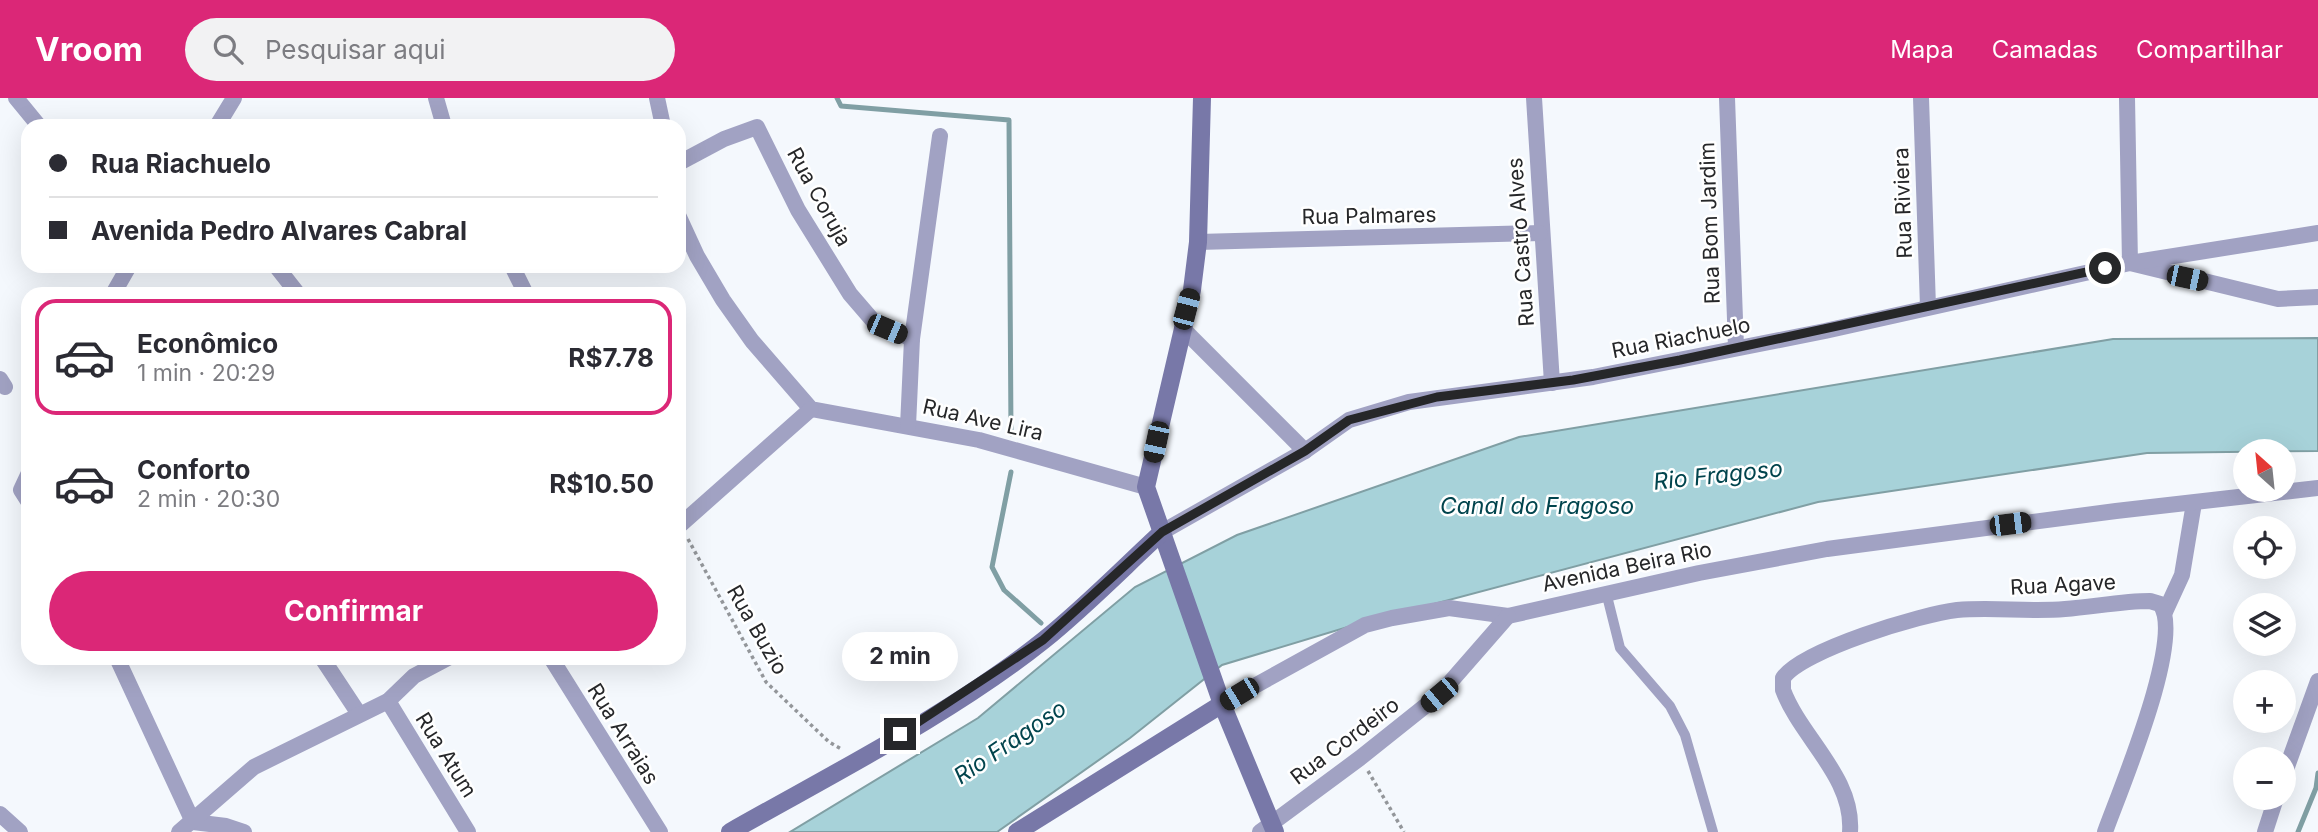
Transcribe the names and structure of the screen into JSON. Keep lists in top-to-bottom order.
{
  "streets": {
    "main road": ["Avenida Beira Rio"],
    "street": [
      "Rua Coruja",
      "Rua Riviera",
      "Rua Palmares",
      "Rua Bom Jardim",
      "Rua Castro Alves",
      "Rua Riachuelo",
      "Rua Ave Lira",
      "Rua Agave",
      "Rua Arraias",
      "Rua Cordeiro",
      "Rua Atum"
    ],
    "path": ["Rua Buzio"]
  },
  "crossings": [
    ["Rua Riviera", "Rua Riachuelo"],
    ["Rua Palmares", "Rua Castro Alves"],
    ["Rua Bom Jardim", "Rua Riachuelo"],
    ["Rua Castro Alves", "Rua Riachuelo"],
    ["Avenida Beira Rio", "Rua Cordeiro"]
  ],
  "water": ["Rio Fragoso", "Canal do Fragoso"],
  "north": "top left",
  "page": {
    "header": "Vroom",
    "search": "Pesquisar aqui",
    "nav": ["Mapa", "Camadas", "Compartilhar"],
    "banner": ["Rua Riachuelo", "Avenida Pedro Alvares Cabral"],
    "list": [
      {
        "name": "Econômico",
        "note": "1 min · 20:29",
        "value": "R$7.78"
      },
      {
        "name": "Conforto",
        "note": "2 min · 20:30",
        "value": "R$10.50"
      }
    ],
    "map_buttons": ["+", "−"],
    "buttons": "Confirmar",
    "bubble": "2 min"
  }
}
